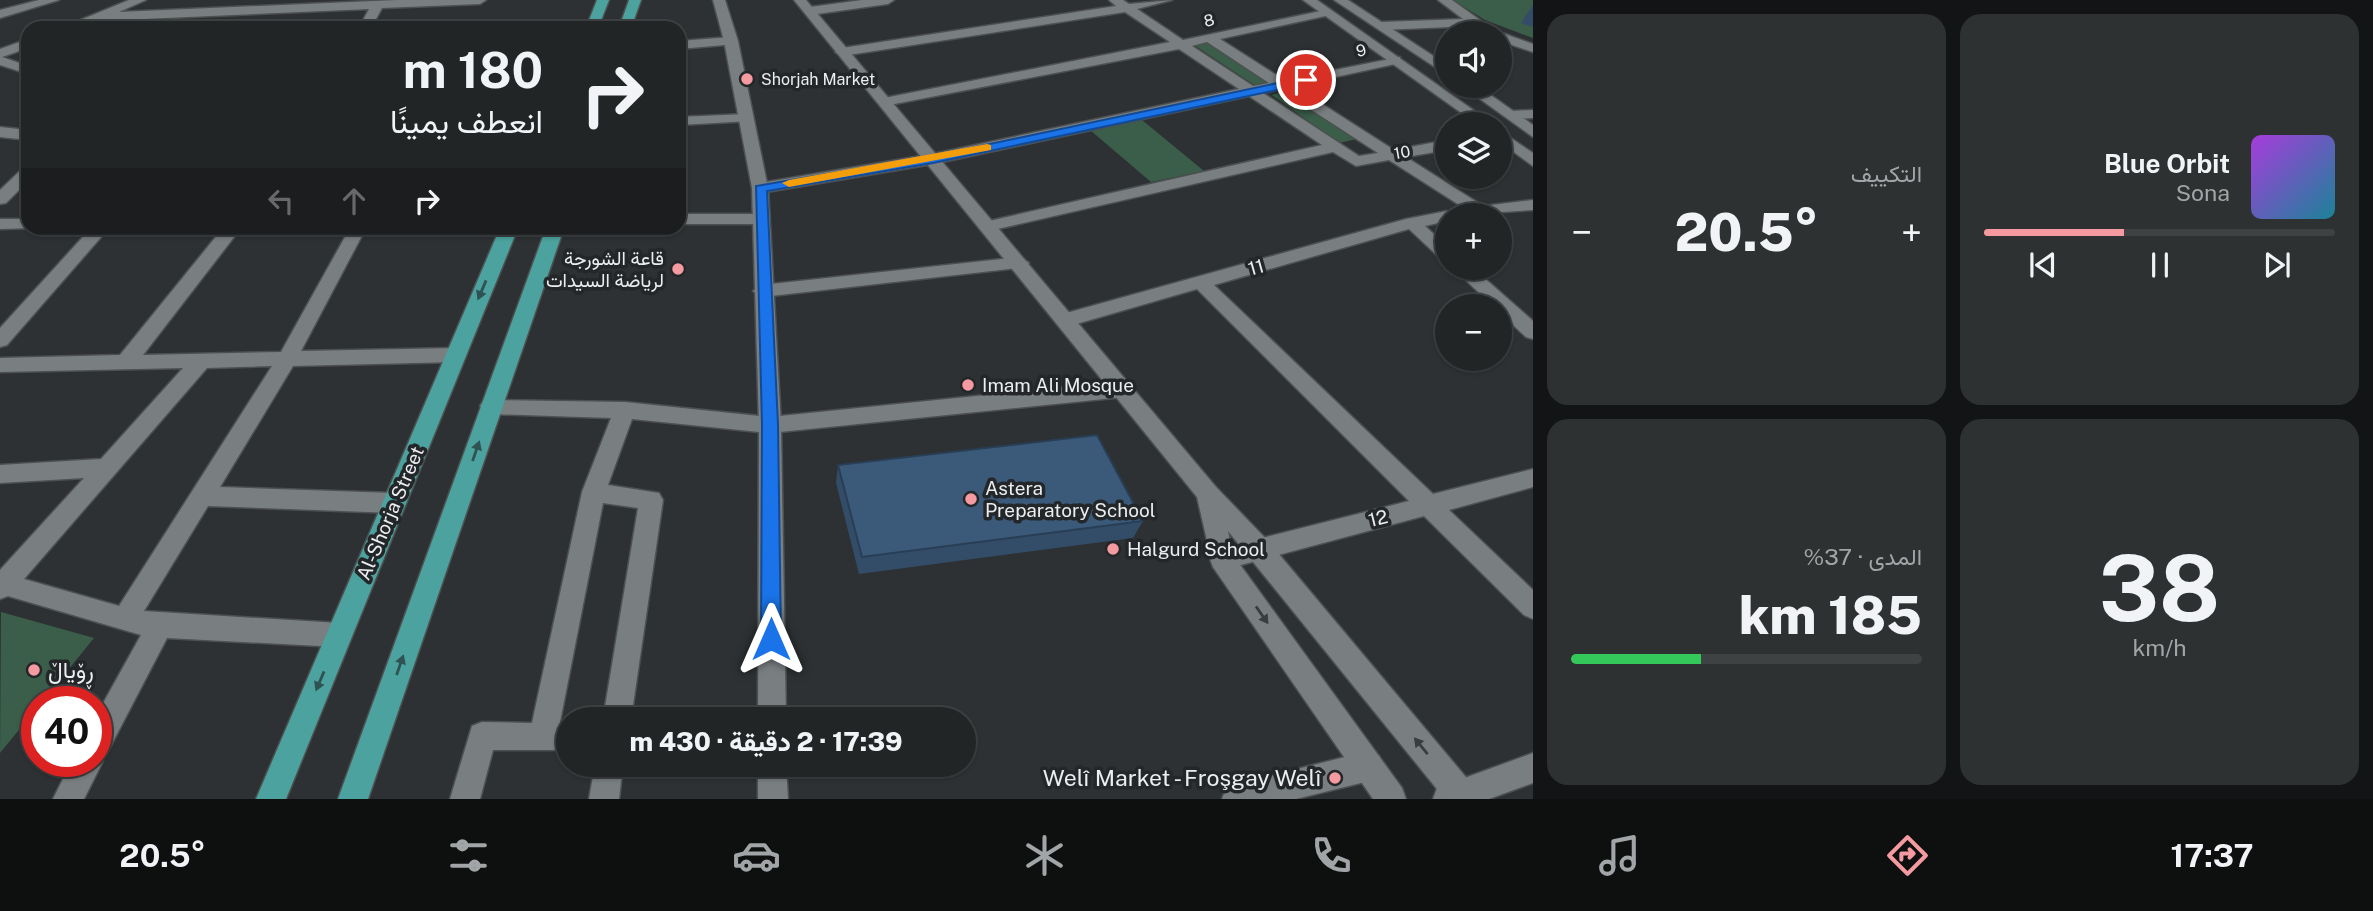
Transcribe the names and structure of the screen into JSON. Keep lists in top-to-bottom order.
{
  "streets": {
    "main road": ["Al-Shorja Street"],
    "street": [
      "8",
      "9",
      "10",
      "11",
      "12"
    ]
  },
  "places": [
    "Shorjah Market",
    "قاعة الشورجة لرياضة السيدات",
    "Imam Ali Mosque",
    "Astera Preparatory School",
    "Halgurd School",
    "ڕۆیاڵ",
    "Welî Market - Froşgay Welî"
  ],
  "page": {
    "tile": [
      "التكييف",
      ["38", "km/h"],
      ["المدى · 37%", "185 km"]
    ],
    "map_buttons": ["+", "−"],
    "turn": ["180 m", "انعطف يمينًا"],
    "song": ["Blue Orbit", "Sona"],
    "heat": ["−", "20.5°", "+"],
    "limit": "40",
    "trip": "17:39 · 2 دقيقة · 430 m",
    "tabs": ["17:37", "20.5°"]
  }
}
